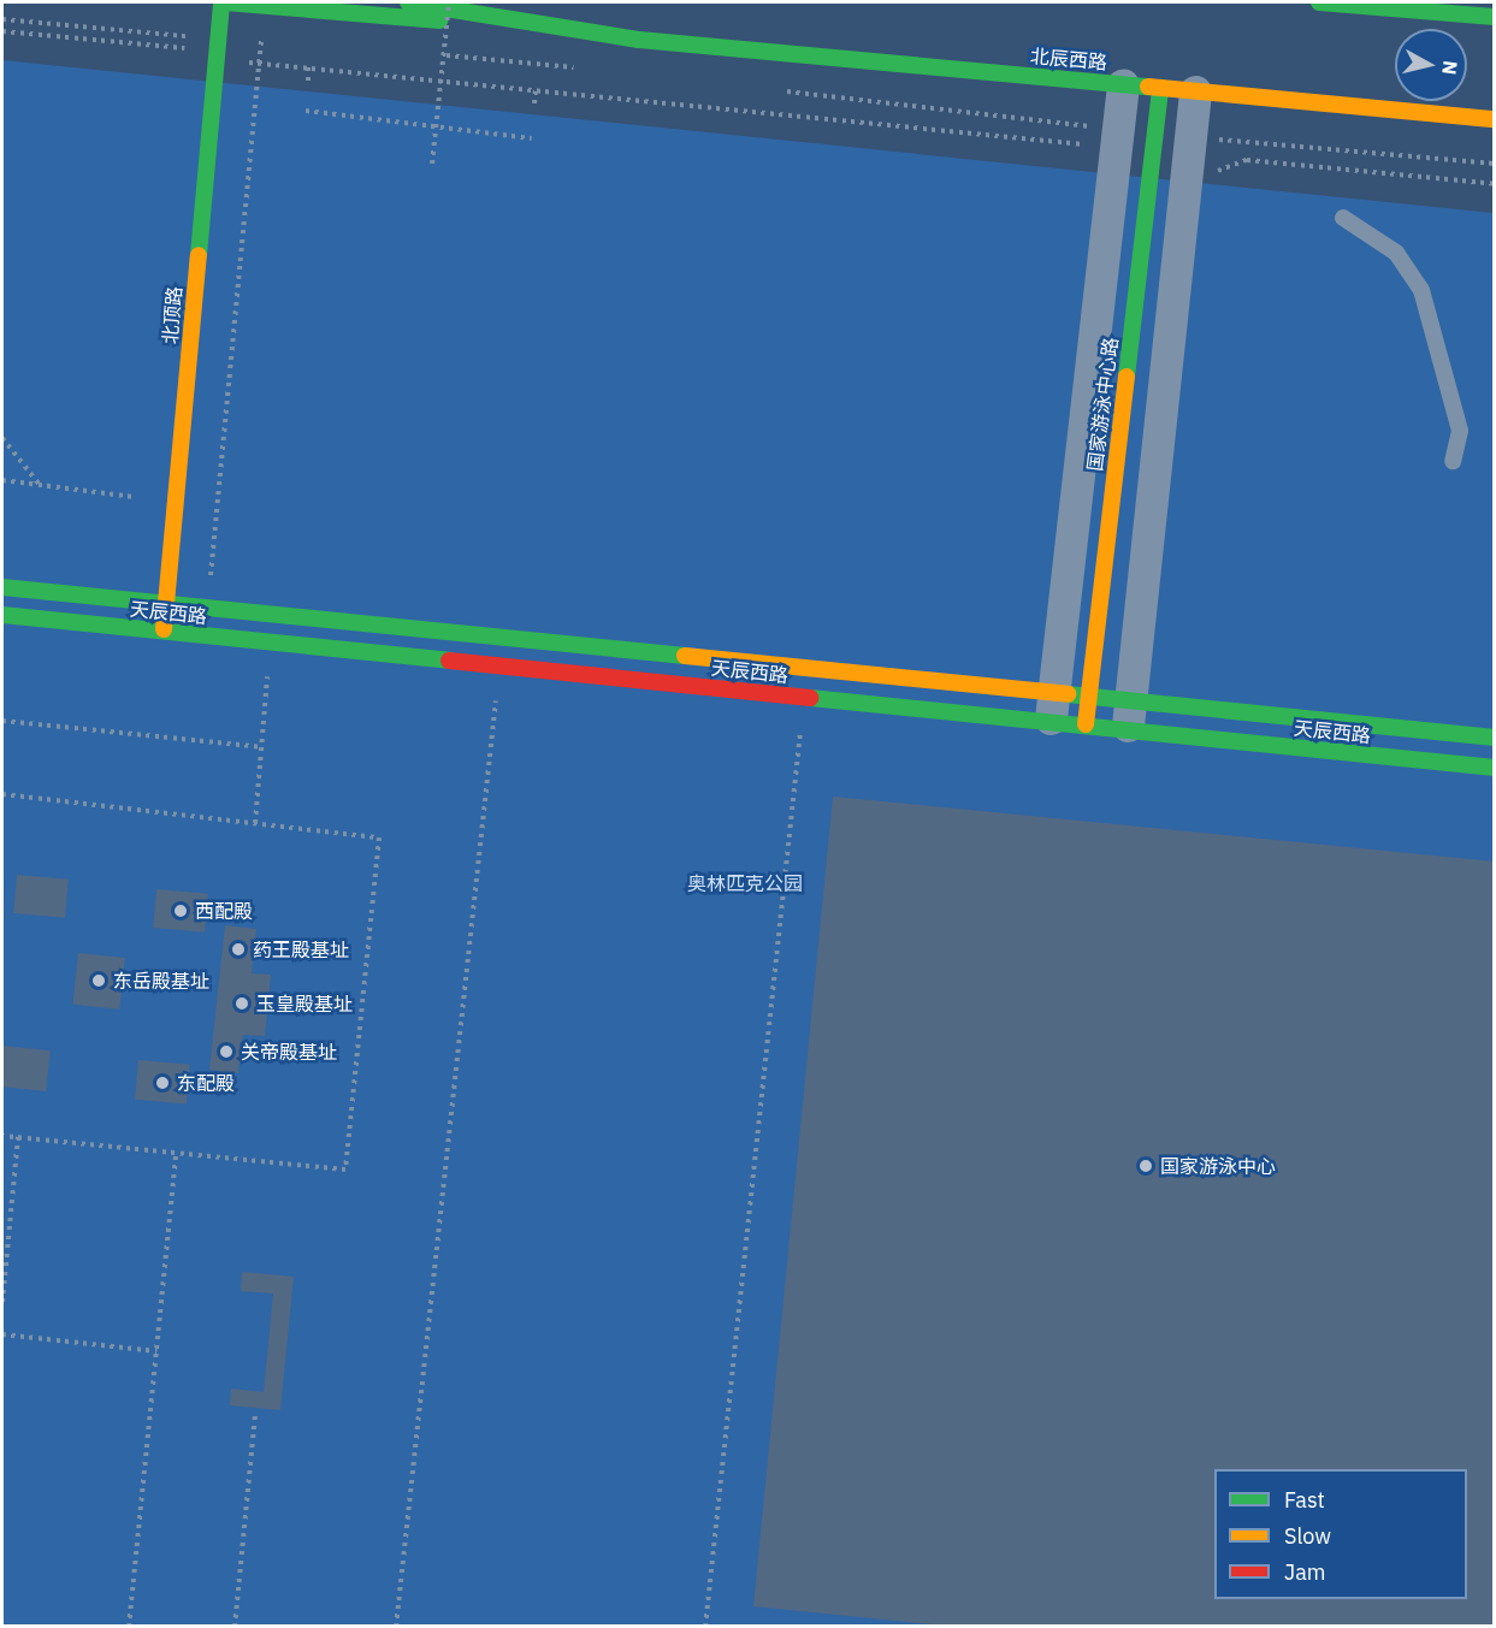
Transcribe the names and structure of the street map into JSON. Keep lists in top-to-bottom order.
{
  "streets": {
    "street": [
      "北辰西路",
      "北顶路",
      "国家游泳中心路",
      "天辰西路"
    ]
  },
  "crossings": [
    ["北辰西路", "北顶路"],
    ["北辰西路", "国家游泳中心路"],
    ["北顶路", "天辰西路"],
    ["国家游泳中心路", "天辰西路"]
  ],
  "parks": ["奥林匹克公园"],
  "places": [
    "西配殿",
    "药王殿基址",
    "东岳殿基址",
    "玉皇殿基址",
    "关帝殿基址",
    "东配殿",
    "国家游泳中心"
  ],
  "legend": ["Fast", "Slow", "Jam"],
  "north": "right"
}
